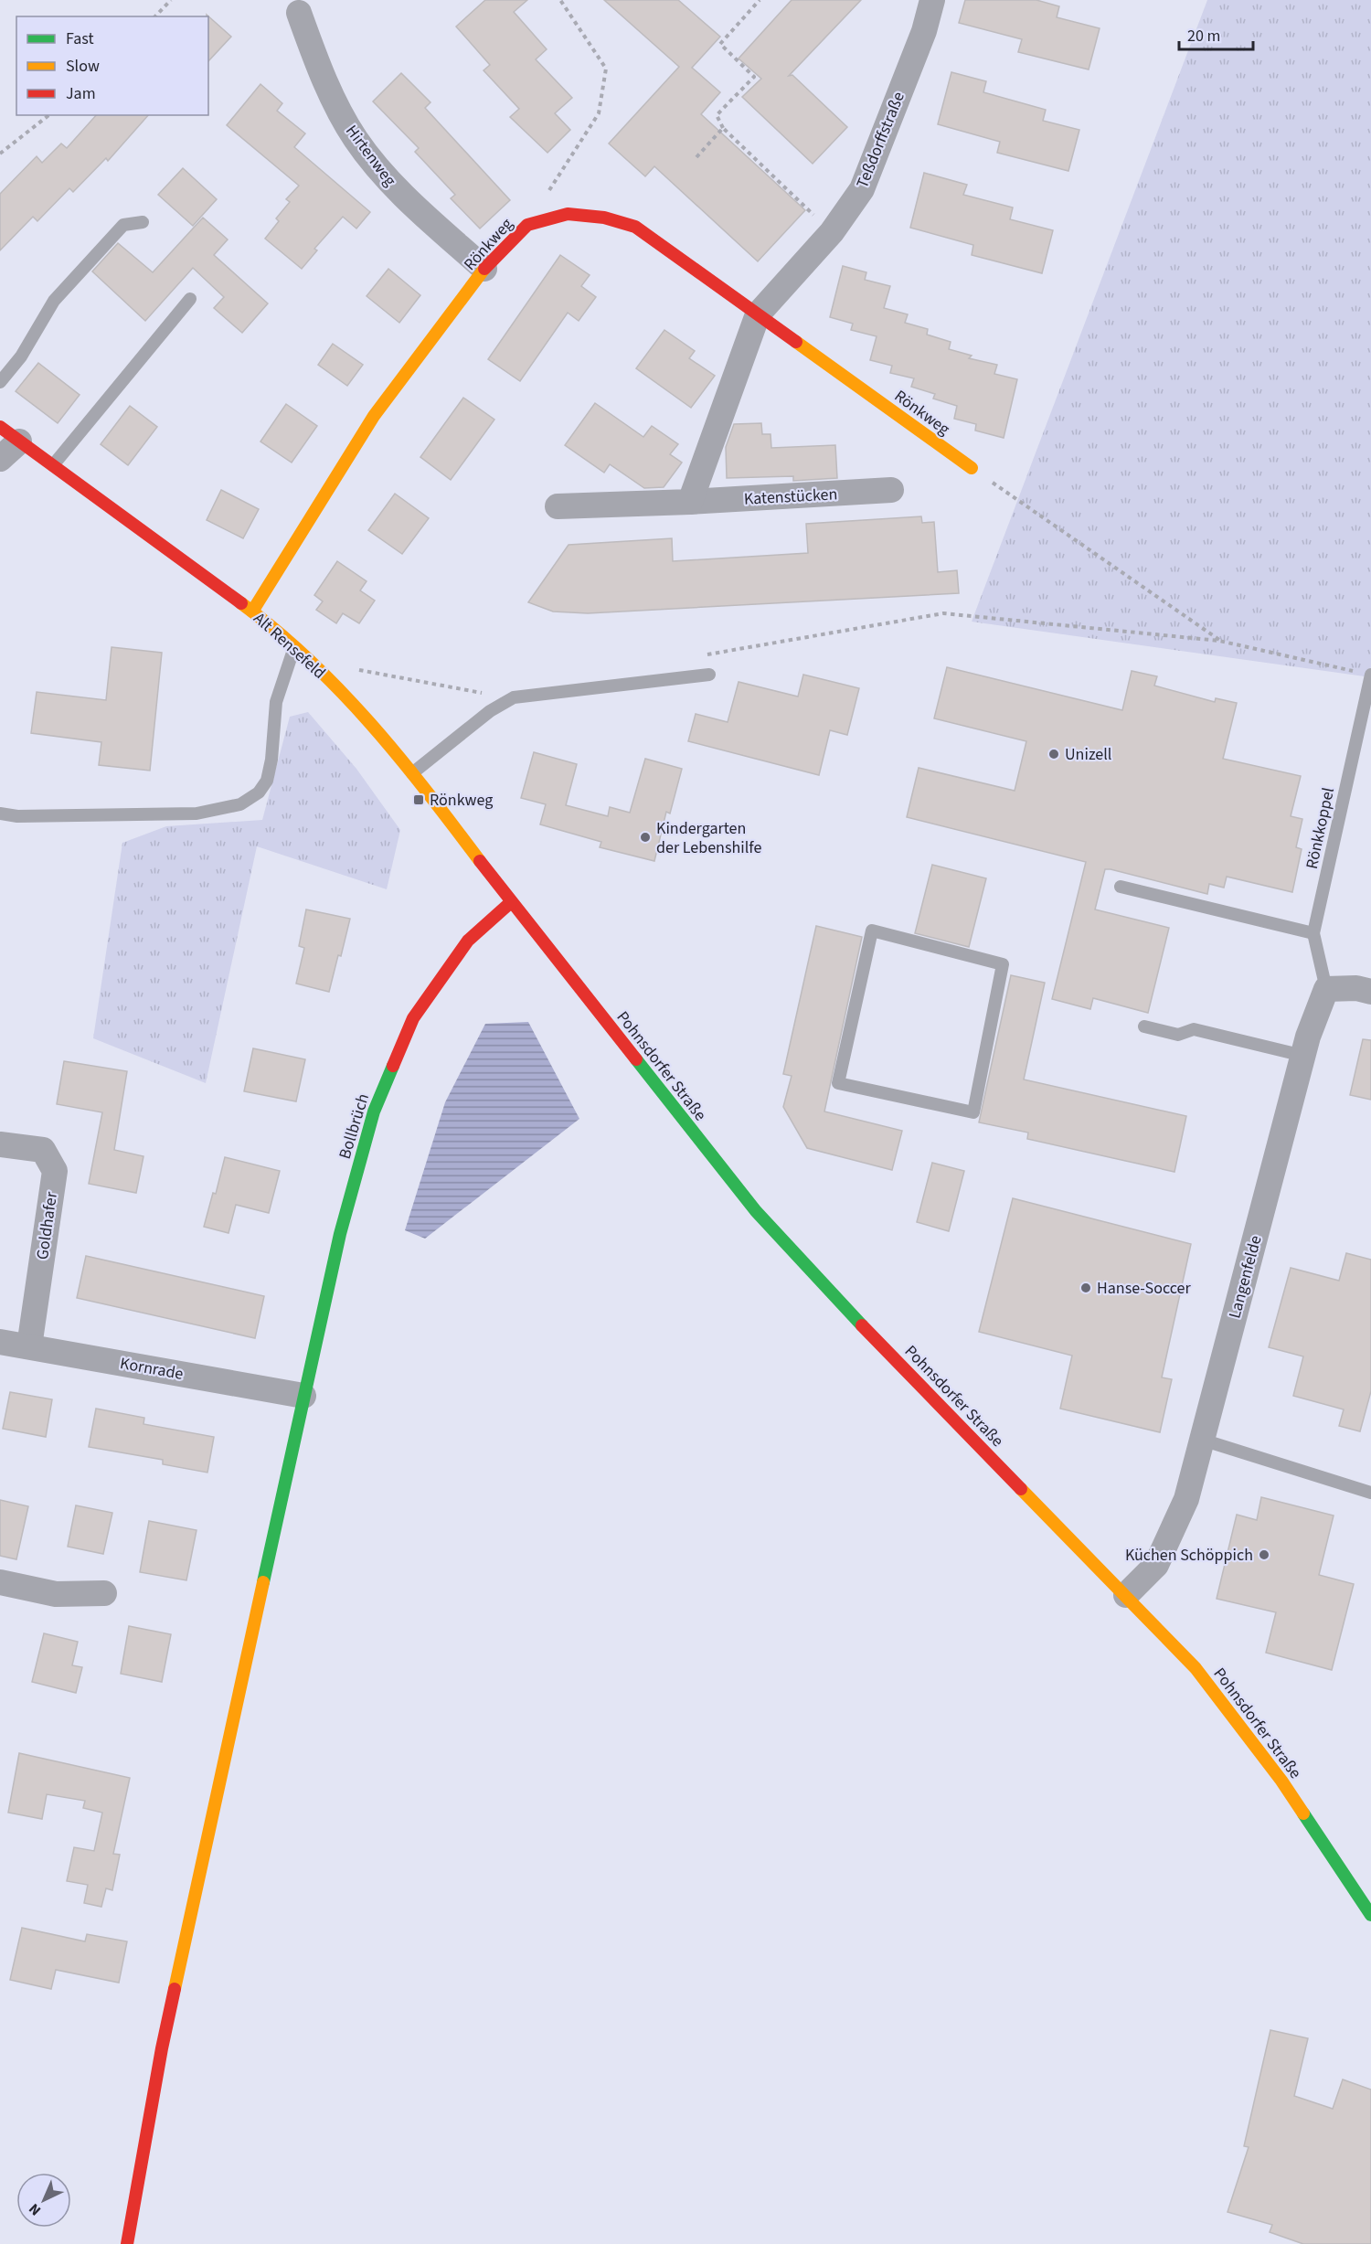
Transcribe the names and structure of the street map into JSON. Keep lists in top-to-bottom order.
{
  "streets": {
    "street": [
      "Teßdorffstraße",
      "Hirtenweg",
      "Rönkweg",
      "Katenstücken",
      "Alt Rensefeld",
      "Pohnsdorfer Straße",
      "Bollbrüch",
      "Goldhafer",
      "Langenfelde",
      "Kornrade"
    ],
    "lane": ["Rönkkoppel"]
  },
  "crossings": [
    ["Teßdorffstraße", "Rönkweg"],
    ["Hirtenweg", "Rönkweg"],
    ["Rönkweg", "Alt Rensefeld"],
    ["Alt Rensefeld", "Pohnsdorfer Straße"],
    ["Alt Rensefeld", "Bollbrüch"],
    ["Rönkkoppel", "Langenfelde"],
    ["Pohnsdorfer Straße", "Bollbrüch"],
    ["Pohnsdorfer Straße", "Langenfelde"],
    ["Bollbrüch", "Kornrade"],
    ["Goldhafer", "Kornrade"]
  ],
  "places": {
    "other": [
      "Unizell",
      "Kindergarten der Lebenshilfe",
      "Hanse-Soccer",
      "Küchen Schöppich"
    ],
    "transit": ["Rönkweg"]
  },
  "legend": ["Fast", "Slow", "Jam"],
  "scale_bar": "20 m",
  "north": "bottom left"
}
